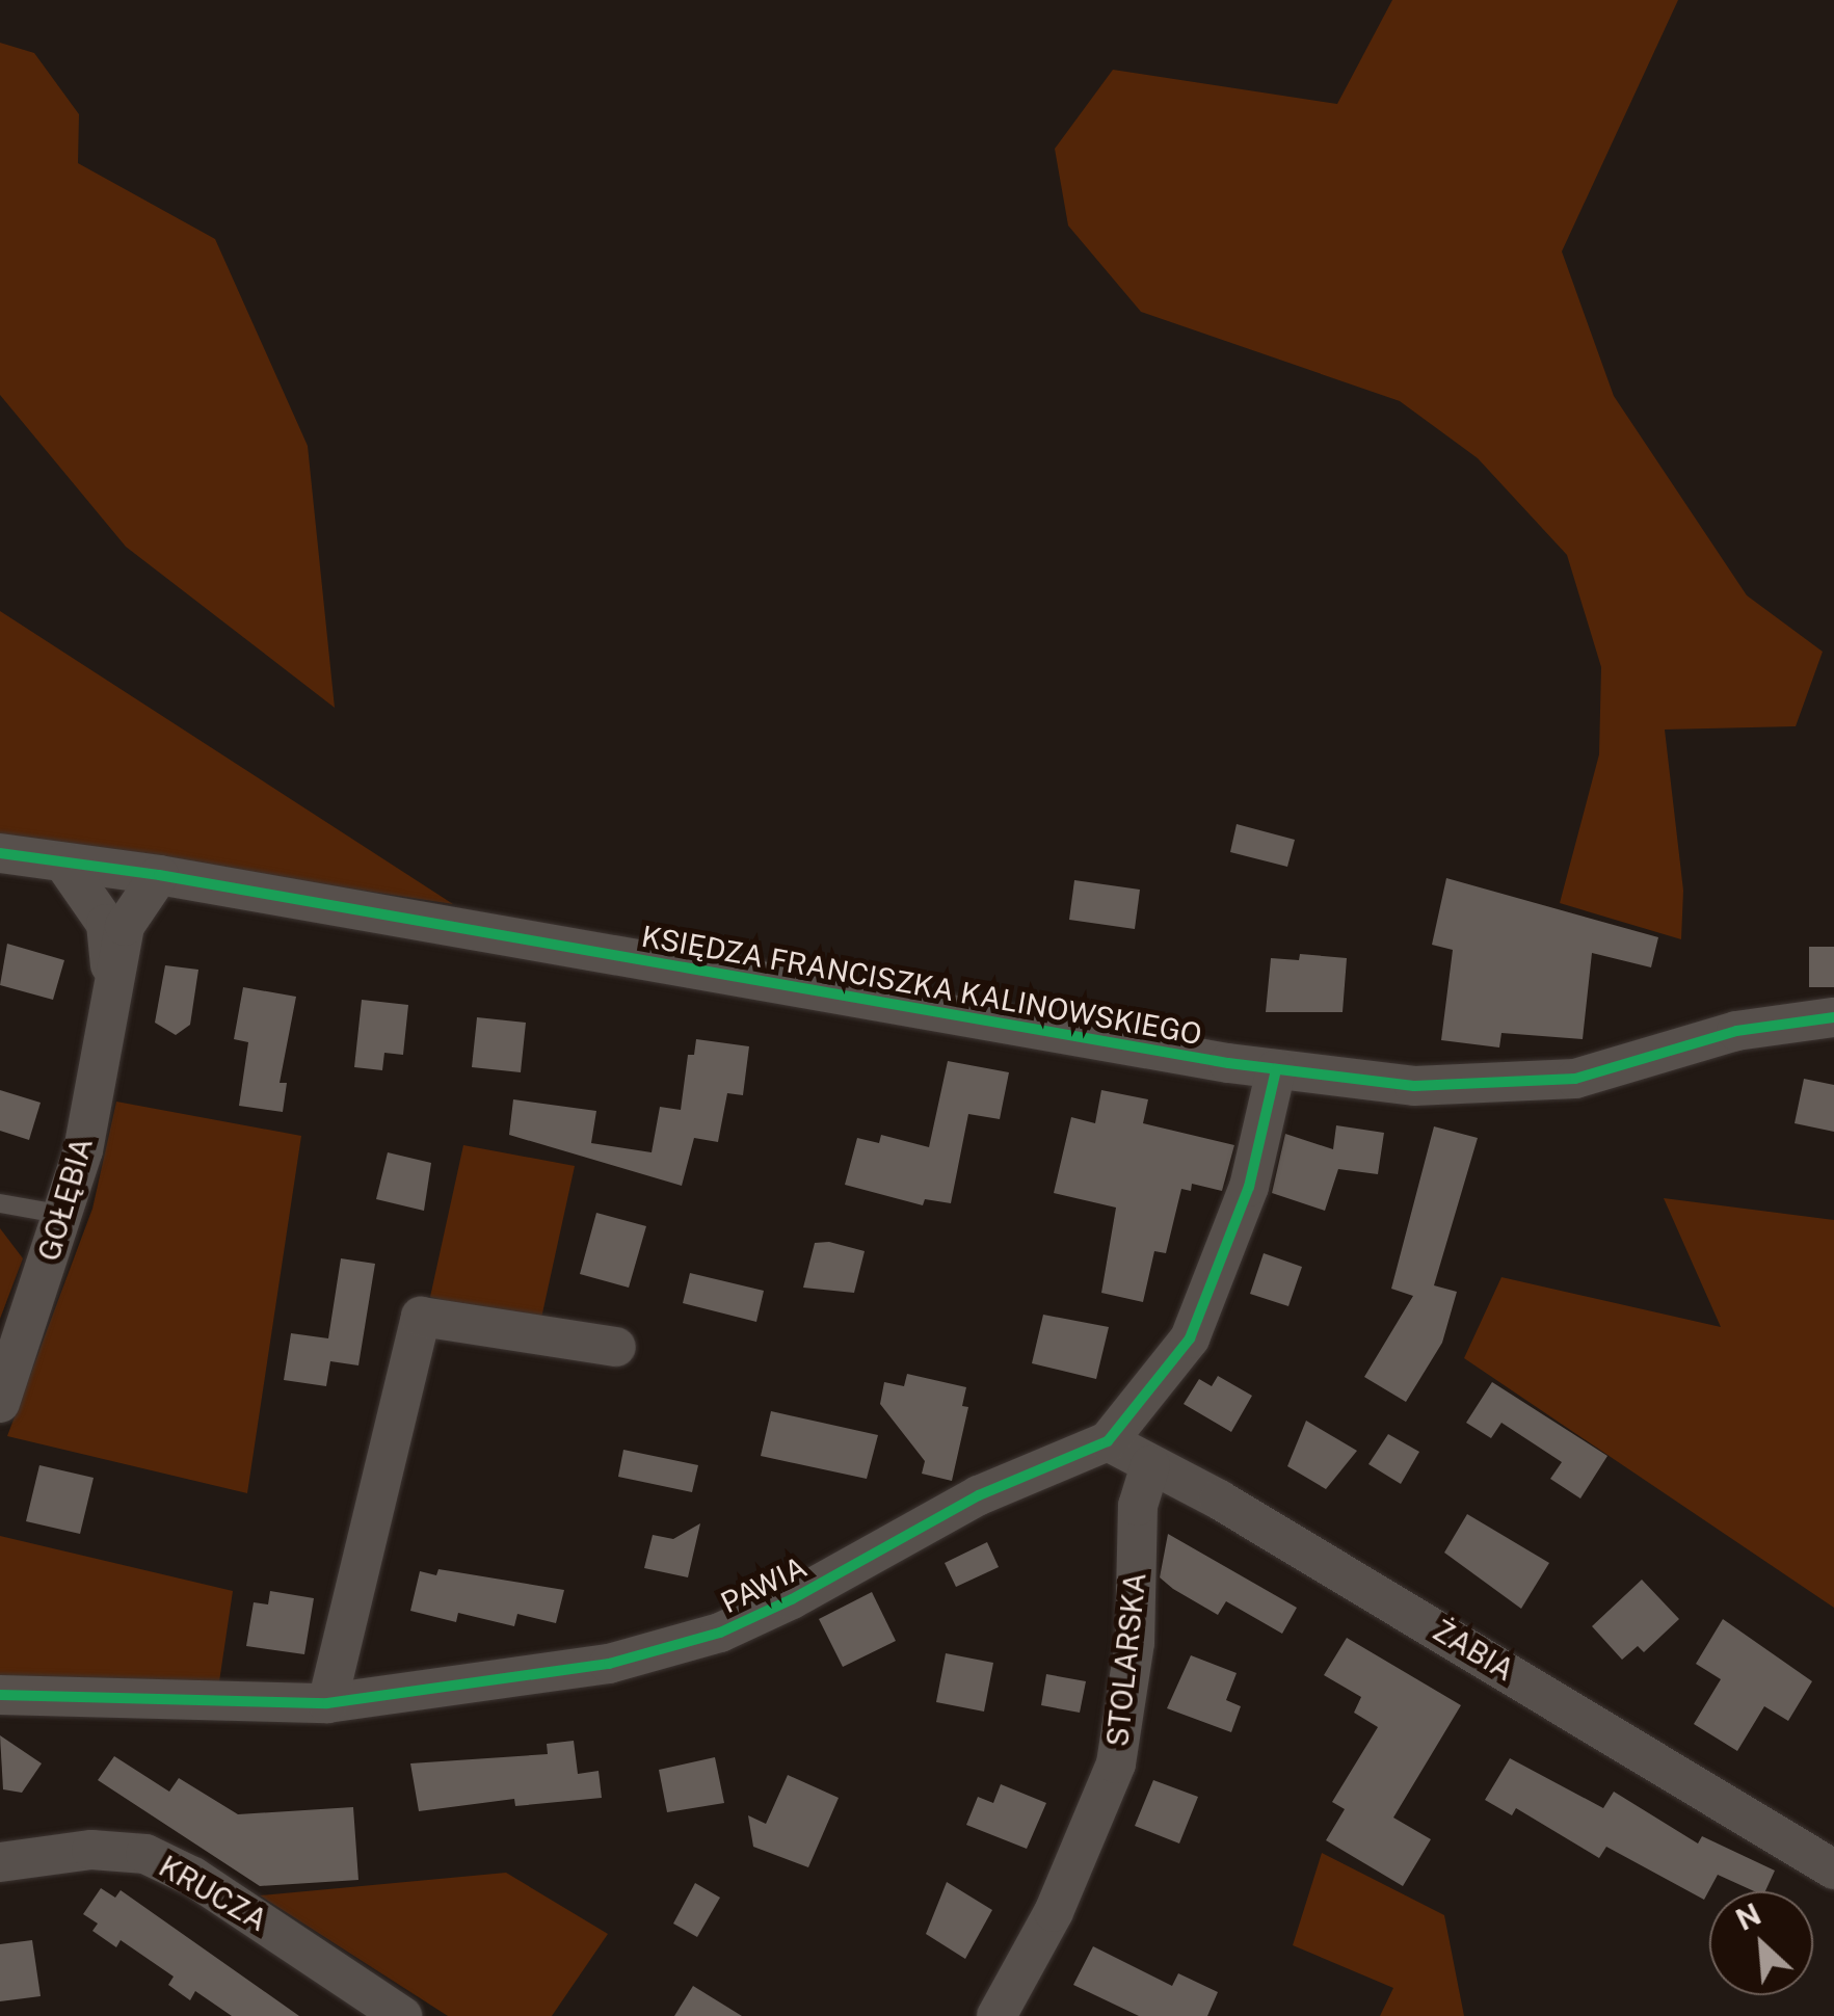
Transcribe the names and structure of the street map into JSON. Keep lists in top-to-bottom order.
{
  "streets": {
    "street": [
      "KSIĘDZA FRANCISZKA KALINOWSKIEGO",
      "GOŁĘBIA",
      "PAWIA",
      "ŻABIA",
      "STOLARSKA",
      "KRUCZA"
    ]
  },
  "crossings": [
    ["KSIĘDZA FRANCISZKA KALINOWSKIEGO", "GOŁĘBIA"],
    ["PAWIA", "ŻABIA"],
    ["ŻABIA", "STOLARSKA"]
  ],
  "north": "top left"
}
